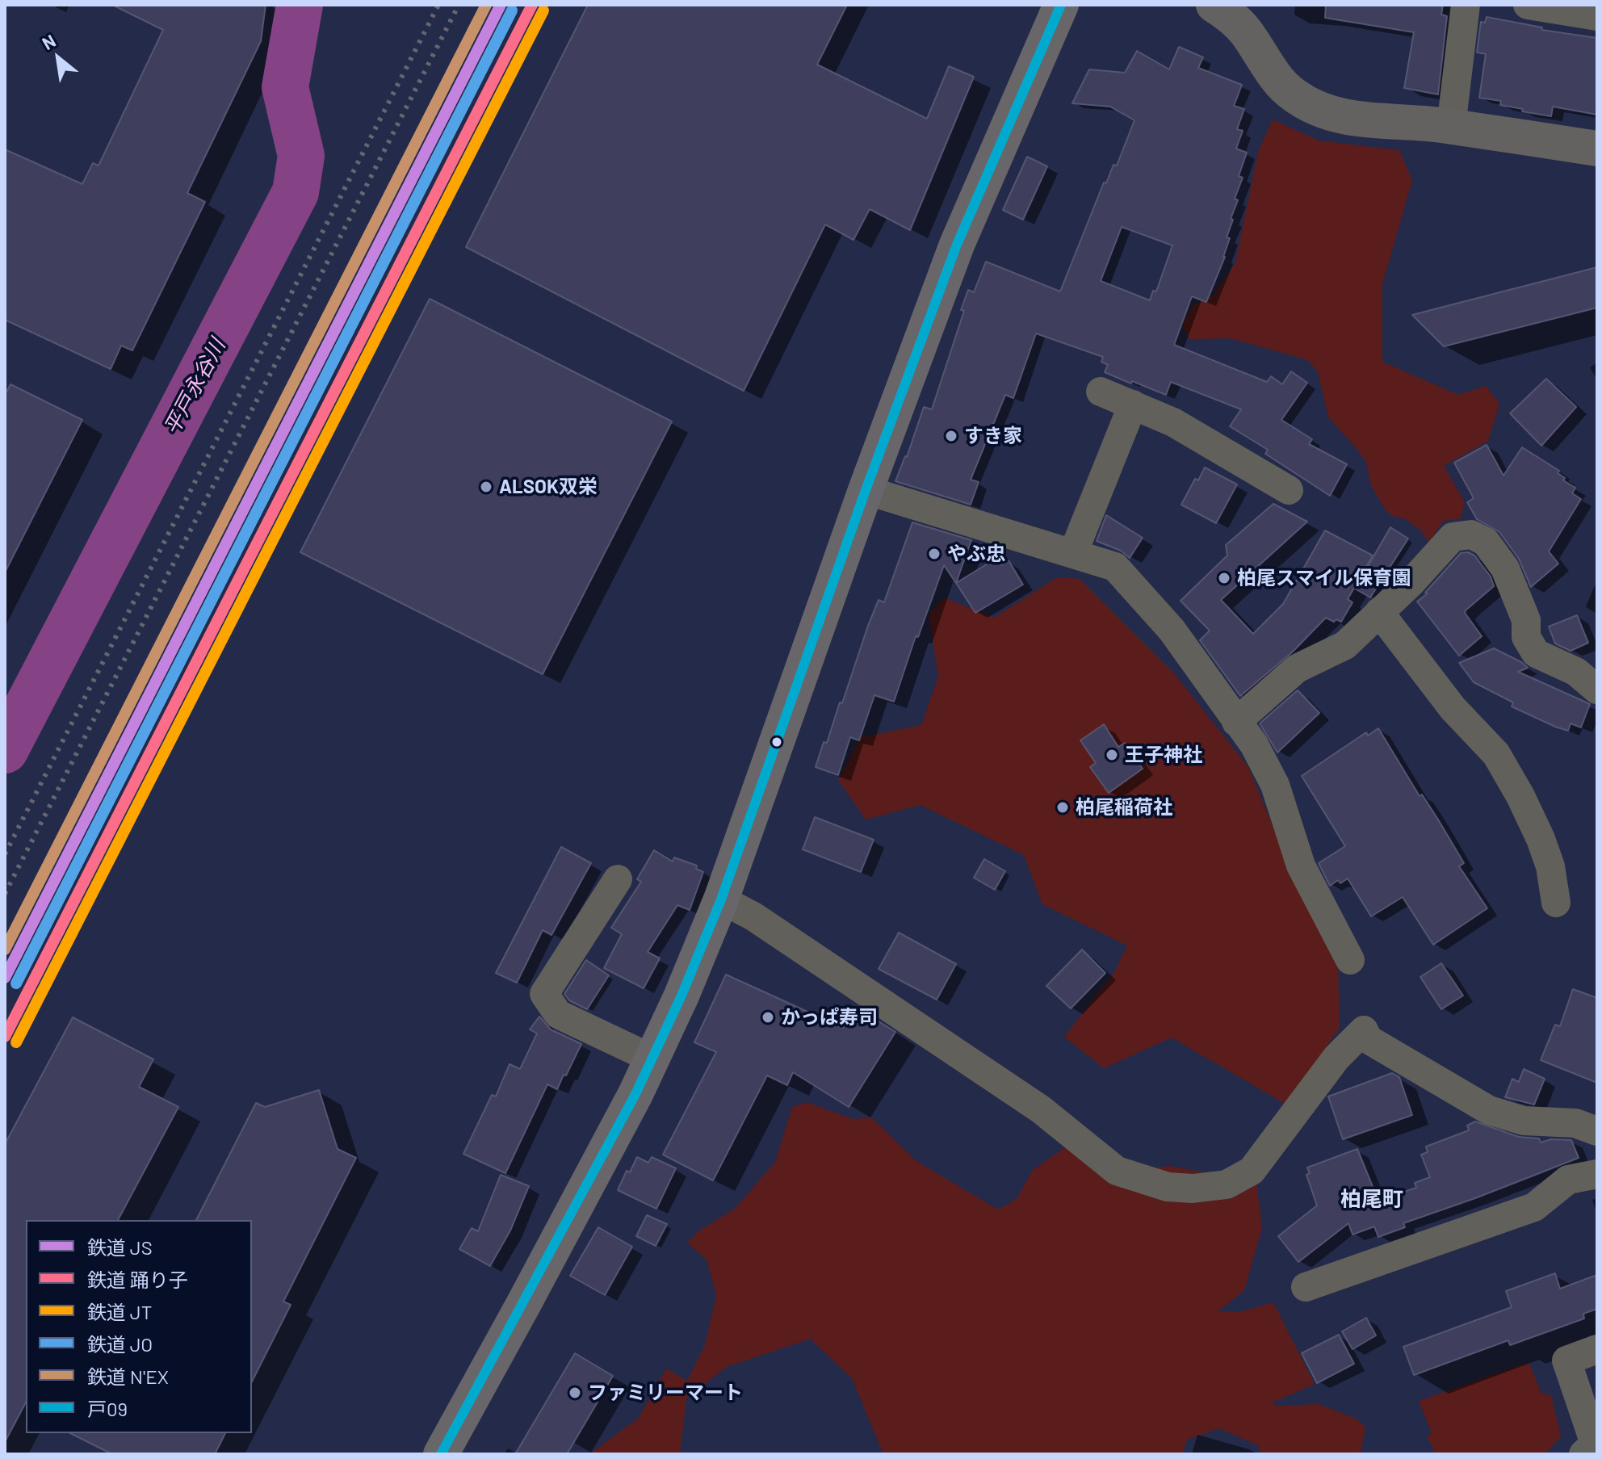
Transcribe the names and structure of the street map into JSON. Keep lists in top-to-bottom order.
{
  "districts": ["柏尾町"],
  "water": ["平戸永谷川"],
  "places": [
    "すき家",
    "ALSOK双栄",
    "やぶ忠",
    "柏尾スマイル保育園",
    "王子神社",
    "柏尾稲荷社",
    "かっぱ寿司",
    "ファミリーマート"
  ],
  "lines": [
    "rail line JS",
    "rail line 踊り子",
    "rail line N'EX",
    "transit line 戸09",
    "rail line JT",
    "rail line JO"
  ],
  "legend": [
    "鉄道 JS",
    "鉄道 踊り子",
    "鉄道 JT",
    "鉄道 JO",
    "鉄道 N'EX",
    "戸09"
  ],
  "north": "top left"
}
